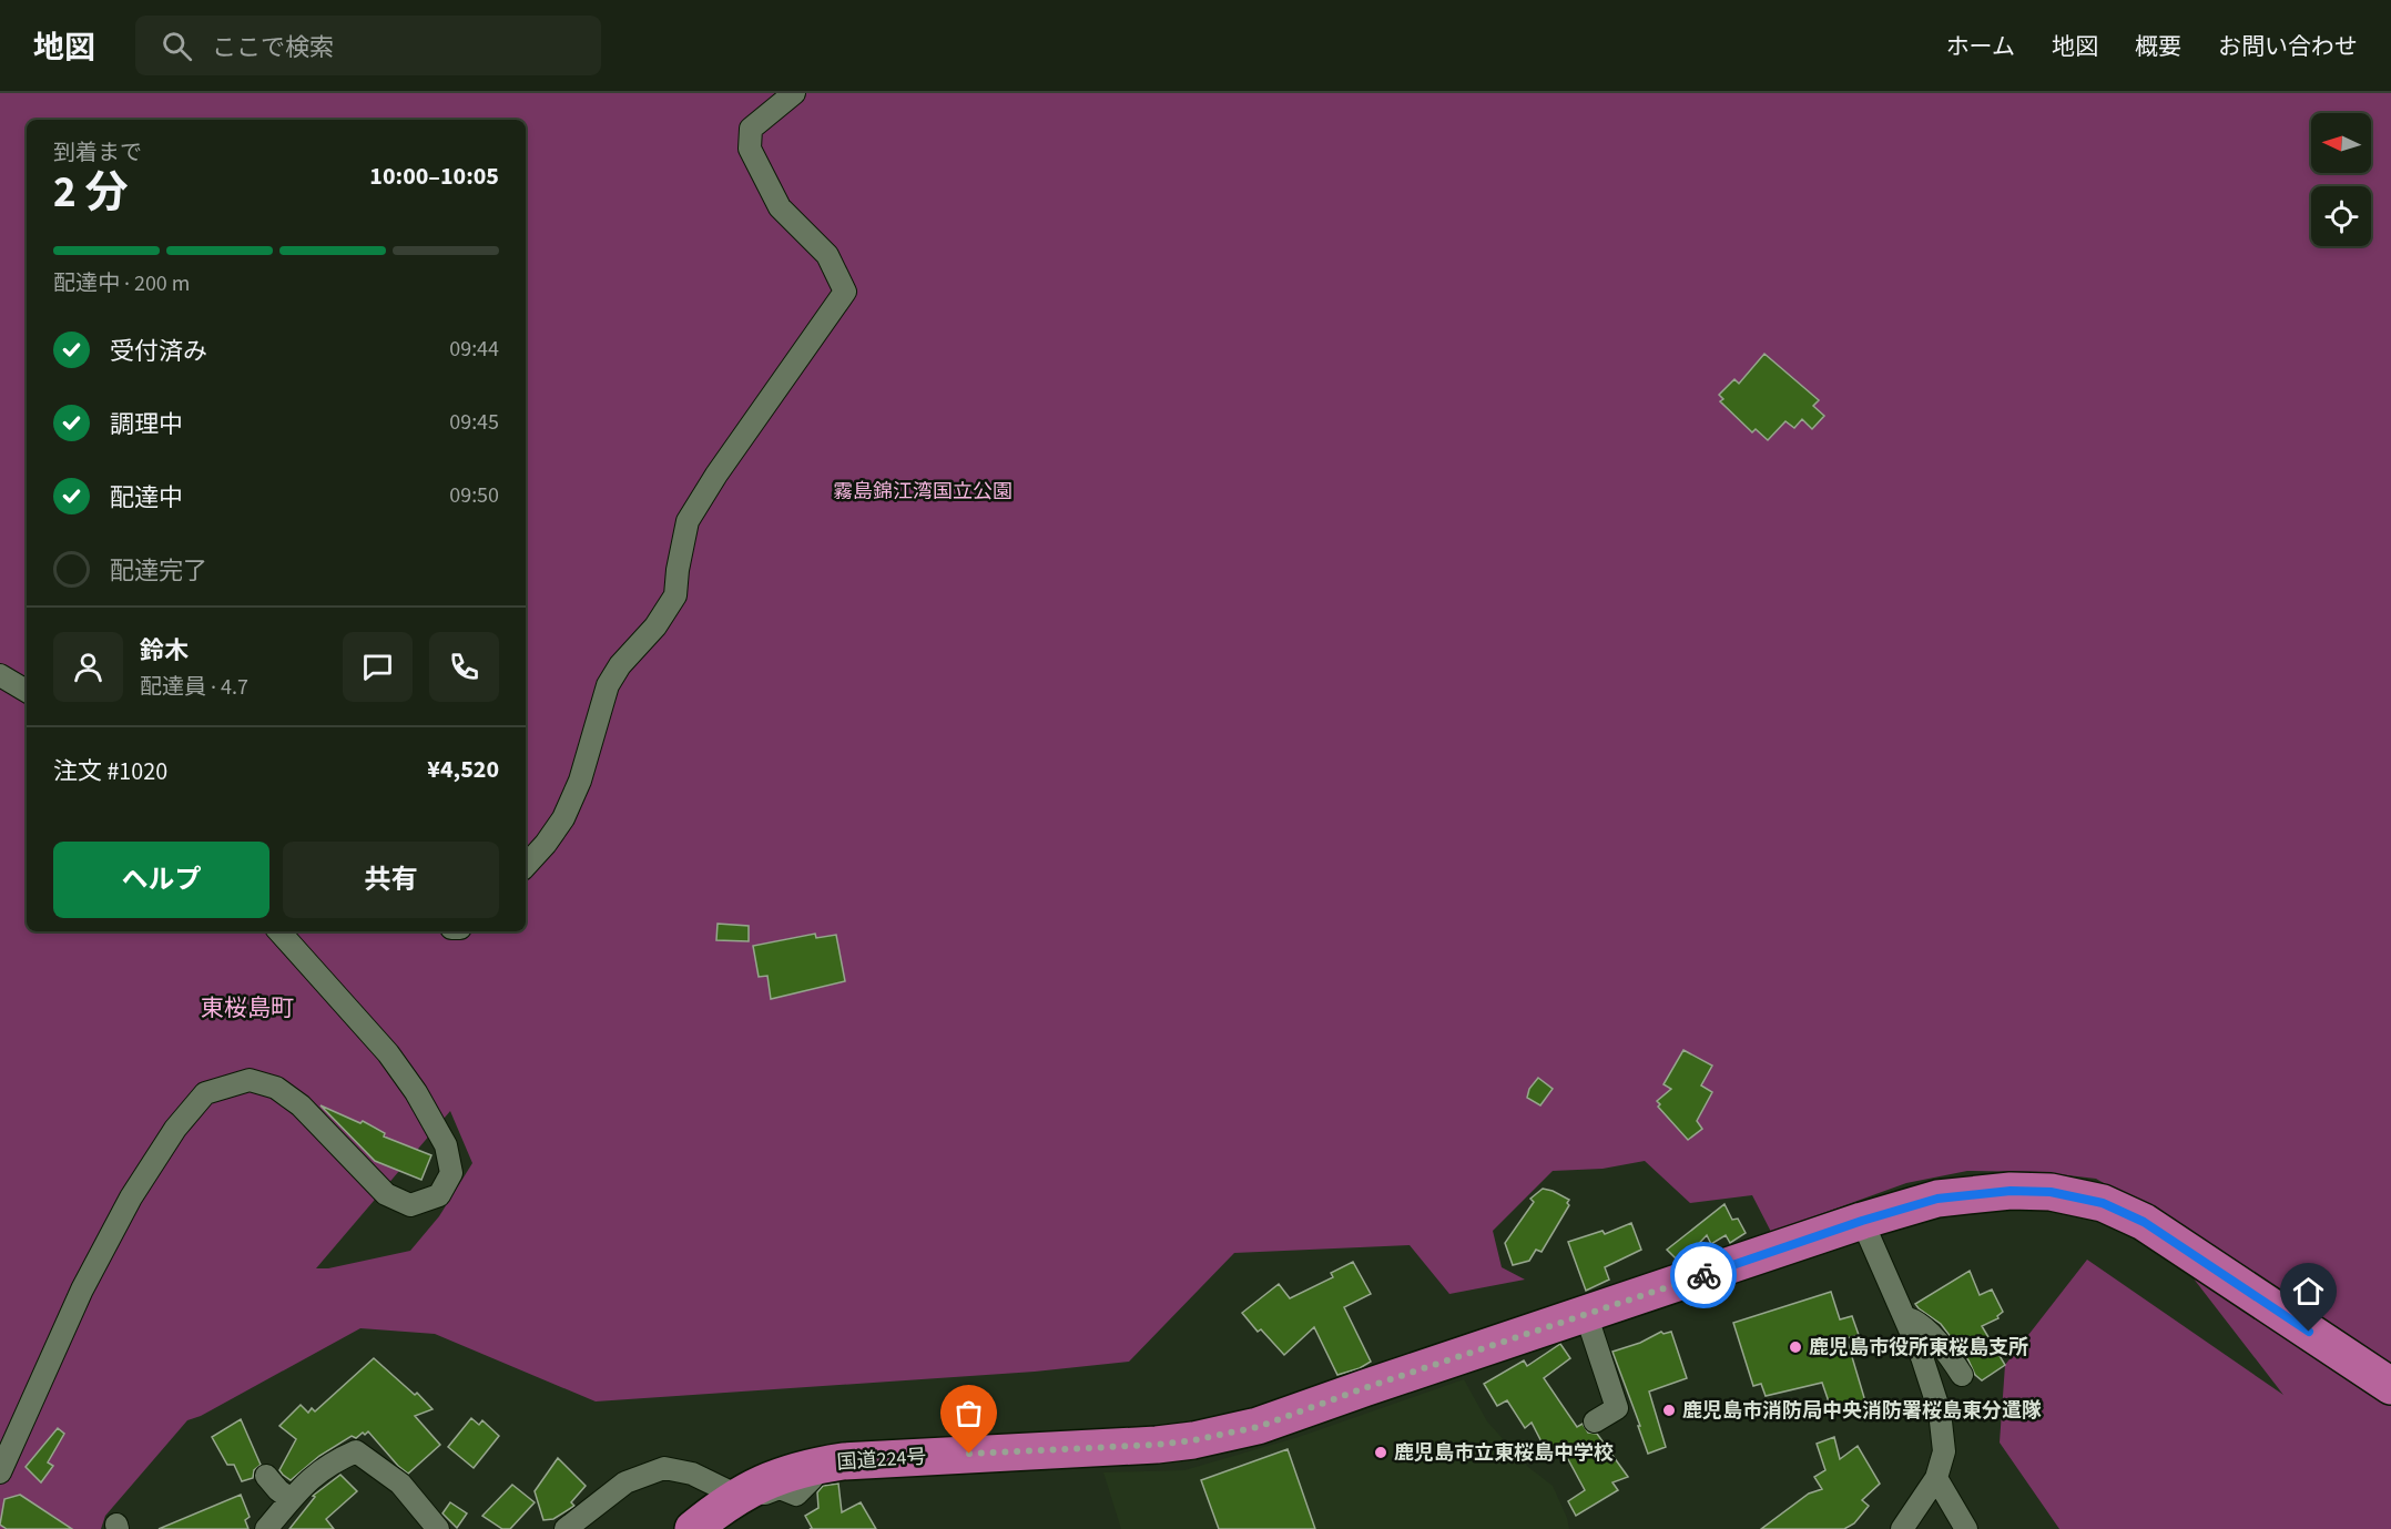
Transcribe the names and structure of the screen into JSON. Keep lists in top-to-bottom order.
{
  "streets": {
    "highway": ["国道224号"]
  },
  "districts": ["東桜島町"],
  "parks": ["霧島錦江湾国立公園"],
  "places": ["鹿児島市役所東桜島支所", "鹿児島市消防局中央消防署桜島東分遣隊", "鹿児島市立東桜島中学校"],
  "north": "left",
  "page": {
    "header": "地図",
    "search": "ここで検索",
    "nav": [
      "ホーム",
      "地図",
      "概要",
      "お問い合わせ"
    ],
    "heading": ["2 分", "到着まで", "10:00–10:05"],
    "panel": [
      "鈴木",
      "配達員 · 4.7",
      "注文 #1020",
      "¥4,520"
    ],
    "bar": "配達中 · 200 m",
    "list": [
      ["受付済み", "09:44"],
      ["調理中", "09:45"],
      ["配達中", "09:50"],
      "配達完了"
    ],
    "buttons": ["ヘルプ", "共有"]
  }
}
